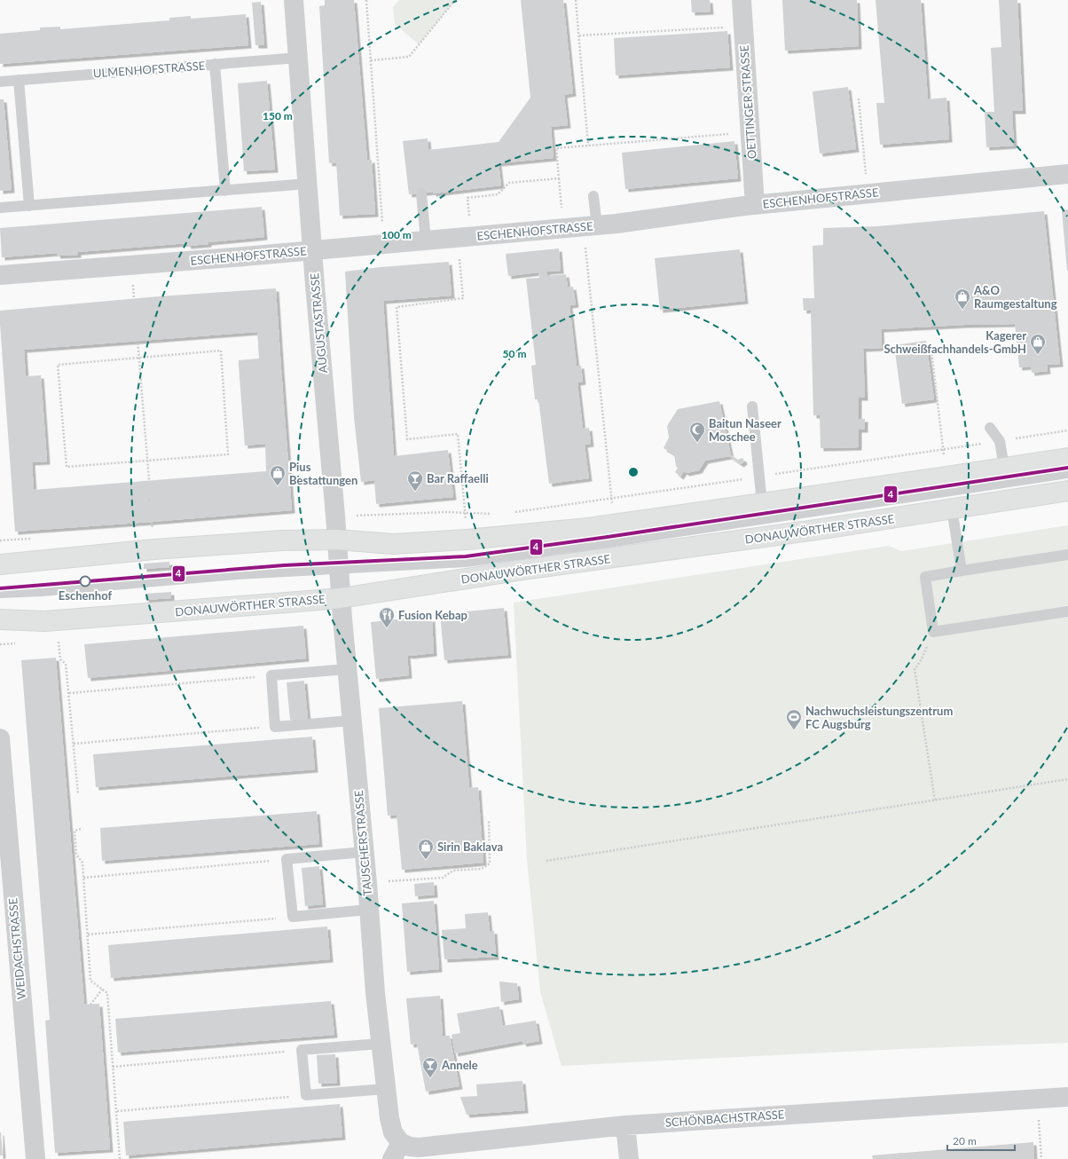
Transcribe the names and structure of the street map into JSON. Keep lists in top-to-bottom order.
{
  "streets": {
    "main road": ["DONAUWÖRTHER STRASSE"],
    "street": [
      "OETTINGER STRASSE",
      "ESCHENHOFSTRASSE",
      "AUGUSTASTRASSE",
      "TAUSCHERSTRASSE",
      "WEIDACHSTRASSE",
      "SCHÖNBACHSTRASSE"
    ],
    "lane": ["ULMENHOFSTRASSE"]
  },
  "crossings": [
    ["ULMENHOFSTRASSE", "AUGUSTASTRASSE"],
    ["OETTINGER STRASSE", "ESCHENHOFSTRASSE"],
    ["ESCHENHOFSTRASSE", "AUGUSTASTRASSE"],
    ["AUGUSTASTRASSE", "TAUSCHERSTRASSE"],
    ["DONAUWÖRTHER STRASSE", "TAUSCHERSTRASSE"],
    ["TAUSCHERSTRASSE", "SCHÖNBACHSTRASSE"]
  ],
  "places": {
    "shop": [
      "A&O Raumgestaltung",
      "Kagerer Schweißfachhandels-GmbH",
      "Pius Bestattungen",
      "Sirin Baklava"
    ],
    "mosque": ["Baitun Naseer Moschee"],
    "bar": ["Bar Raffaelli", "Annele"],
    "other": ["Eschenhof"],
    "restaurant": ["Fusion Kebap"],
    "sports": ["Nachwuchsleistungszentrum FC Augsburg"]
  },
  "lines": ["transit line 4"],
  "scale_bar": "20 m",
  "rings": ["150 m", "100 m", "50 m"]
}
